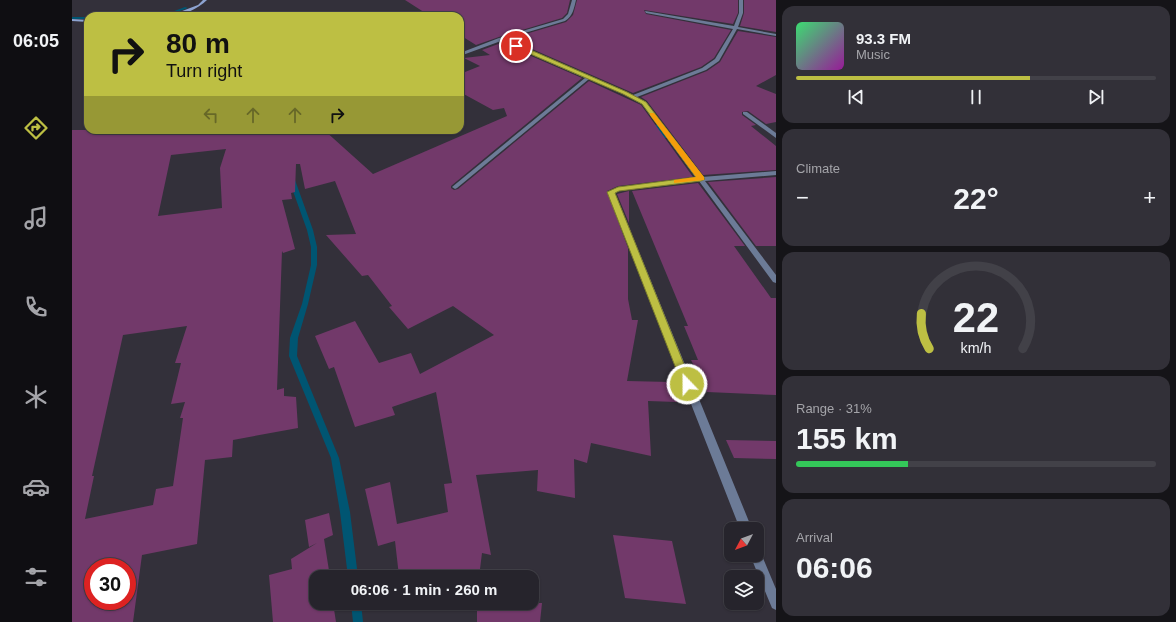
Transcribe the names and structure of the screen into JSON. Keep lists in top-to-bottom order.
{
  "north": "bottom left",
  "page": {
    "tabs": "06:05",
    "turn": ["80 m", "Turn right"],
    "song": ["93.3 FM", "Music"],
    "tile": [
      "Climate",
      ["Range · 31%", "155 km"],
      ["Arrival", "06:06"]
    ],
    "heat": ["−", "22°", "+"],
    "limit": "30",
    "trip": "06:06 · 1 min · 260 m",
    "gauge": ["22", "km/h"]
  }
}
